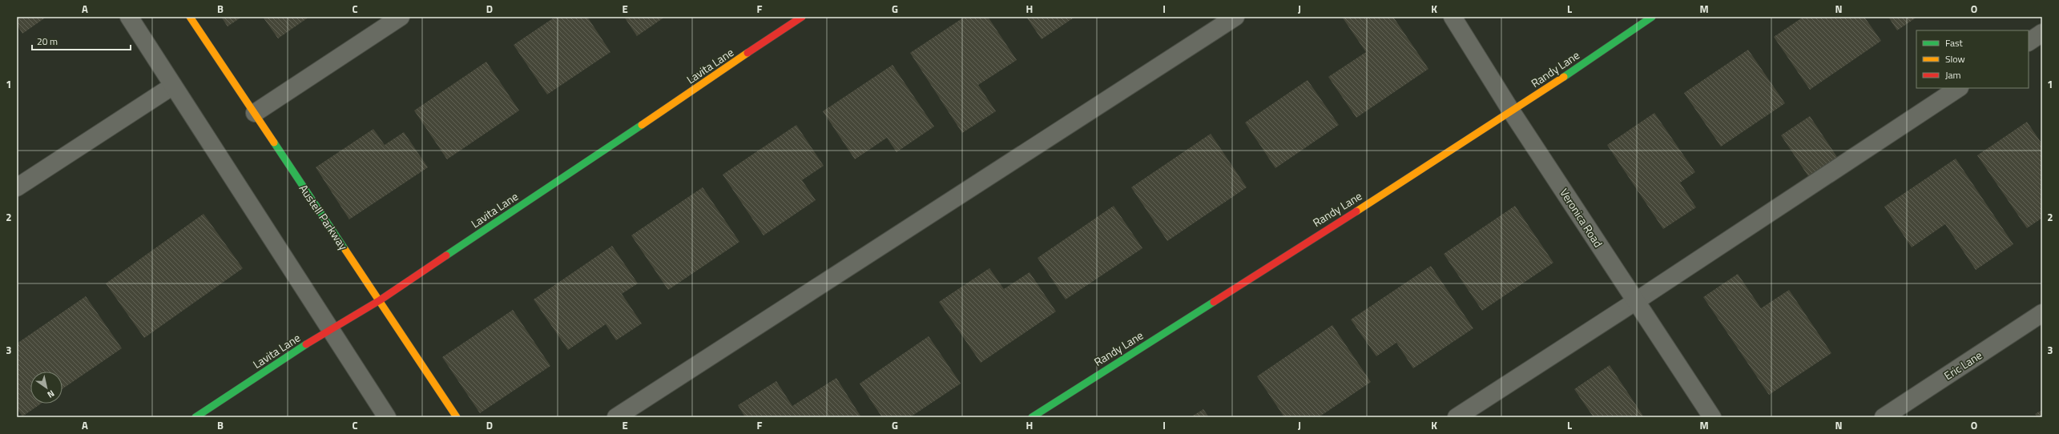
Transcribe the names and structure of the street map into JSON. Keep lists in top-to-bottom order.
{
  "streets": {
    "street": [
      "Lavita Lane",
      "Randy Lane",
      "Austell Parkway",
      "Veronica Road",
      "Eric Lane"
    ]
  },
  "crossings": [
    ["Lavita Lane", "Austell Parkway"],
    ["Randy Lane", "Veronica Road"]
  ],
  "legend": ["Fast", "Slow", "Jam"],
  "scale_bar": "20 m",
  "north": "bottom right",
  "grid": {
    "columns": [
      "A",
      "B",
      "C",
      "D",
      "E",
      "F",
      "G",
      "H",
      "I",
      "J",
      "K",
      "L",
      "M",
      "N",
      "O"
    ],
    "rows": ["1", "2", "3"]
  }
}
